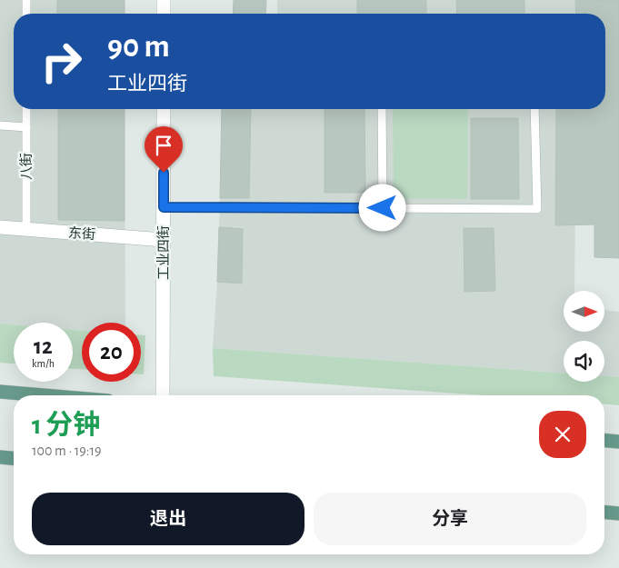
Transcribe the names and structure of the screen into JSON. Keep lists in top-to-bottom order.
{
  "streets": {
    "street": ["东街", "工业四街"],
    "lane": ["八街"]
  },
  "crossings": [
    ["八街", "东街"],
    ["东街", "工业四街"]
  ],
  "north": "right",
  "page": {
    "turn": ["90 m", "工业四街"],
    "speed": "12 km/h",
    "limit": "20",
    "heading": ["1 分钟", "100 m · 19:19"],
    "buttons": ["退出", "分享"]
  }
}
